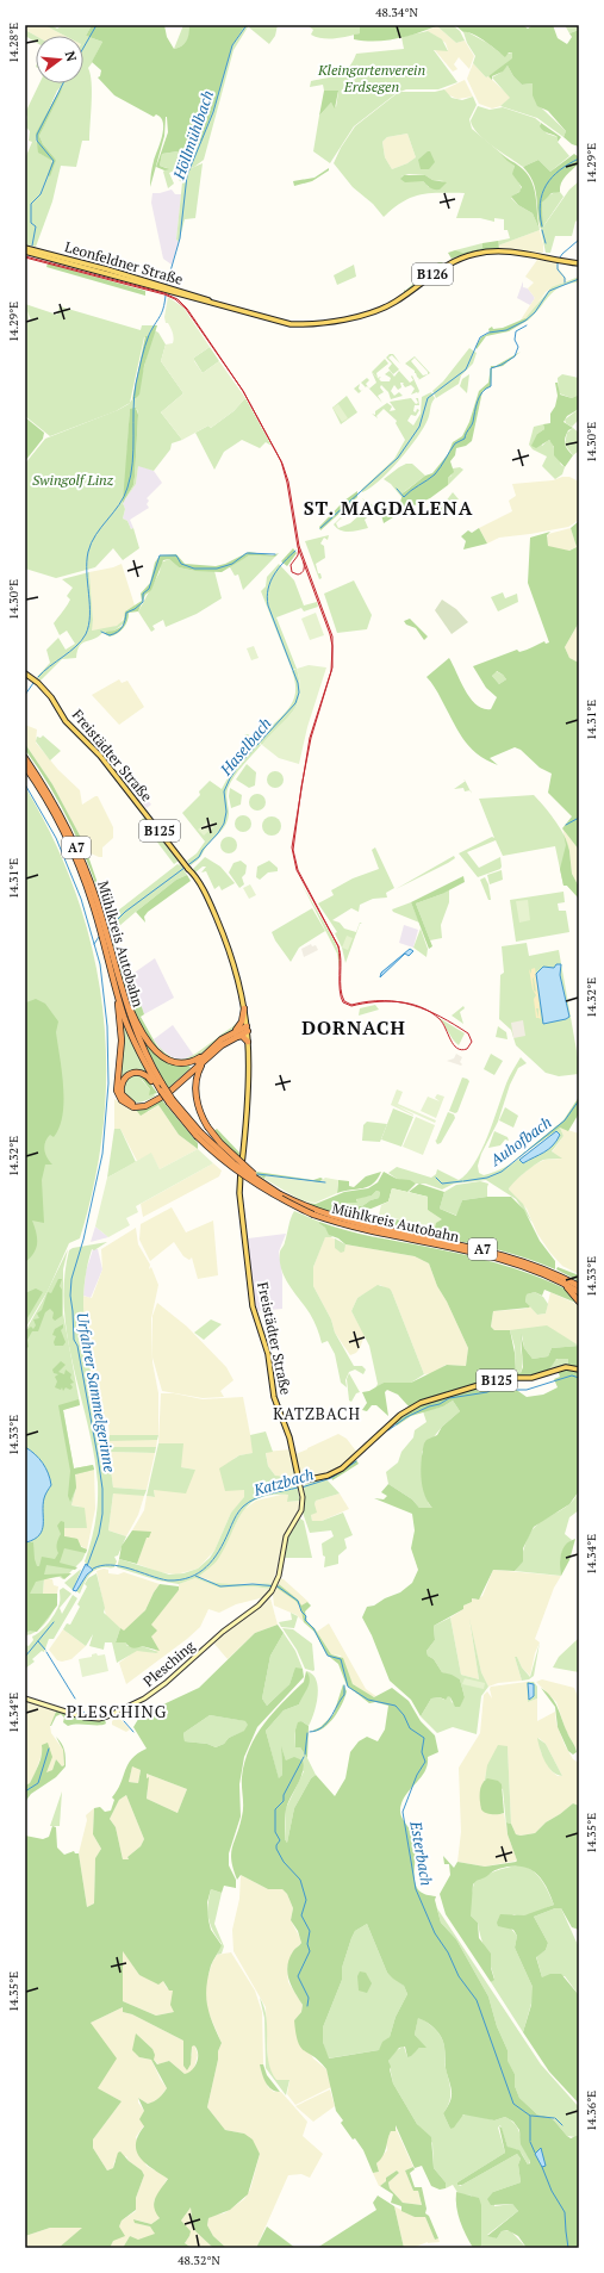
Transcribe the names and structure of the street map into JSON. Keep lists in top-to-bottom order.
{
  "streets": {
    "highway": ["A7", "Mühlkreis Autobahn"],
    "main road": [
      "Leonfeldner Straße",
      "B126",
      "Freistädter Straße",
      "B125",
      "Plesching"
    ]
  },
  "crossings": [
    ["Freistädter Straße", "B125"],
    ["Freistädter Straße", "Plesching"],
    ["B125", "Plesching"],
    ["A7", "Mühlkreis Autobahn"]
  ],
  "districts": [
    "ST. MAGDALENA",
    "DORNACH",
    "KATZBACH",
    "PLESCHING"
  ],
  "water": [
    "Höllmühlbach",
    "Haselbach",
    "Auhofbach",
    "Urfahrer Sammelgerinne",
    "Katzbach",
    "Esterbach"
  ],
  "parks": ["Kleingartenverein Erdsegen", "Swingolf Linz"],
  "north": "right",
  "coordinates": [
    "48.34°N",
    "14.28°E",
    "14.29°E",
    "14.30°E",
    "14.31°E",
    "14.32°E",
    "14.33°E",
    "14.34°E",
    "14.35°E",
    "14.36°E",
    "48.32°N"
  ]
}
